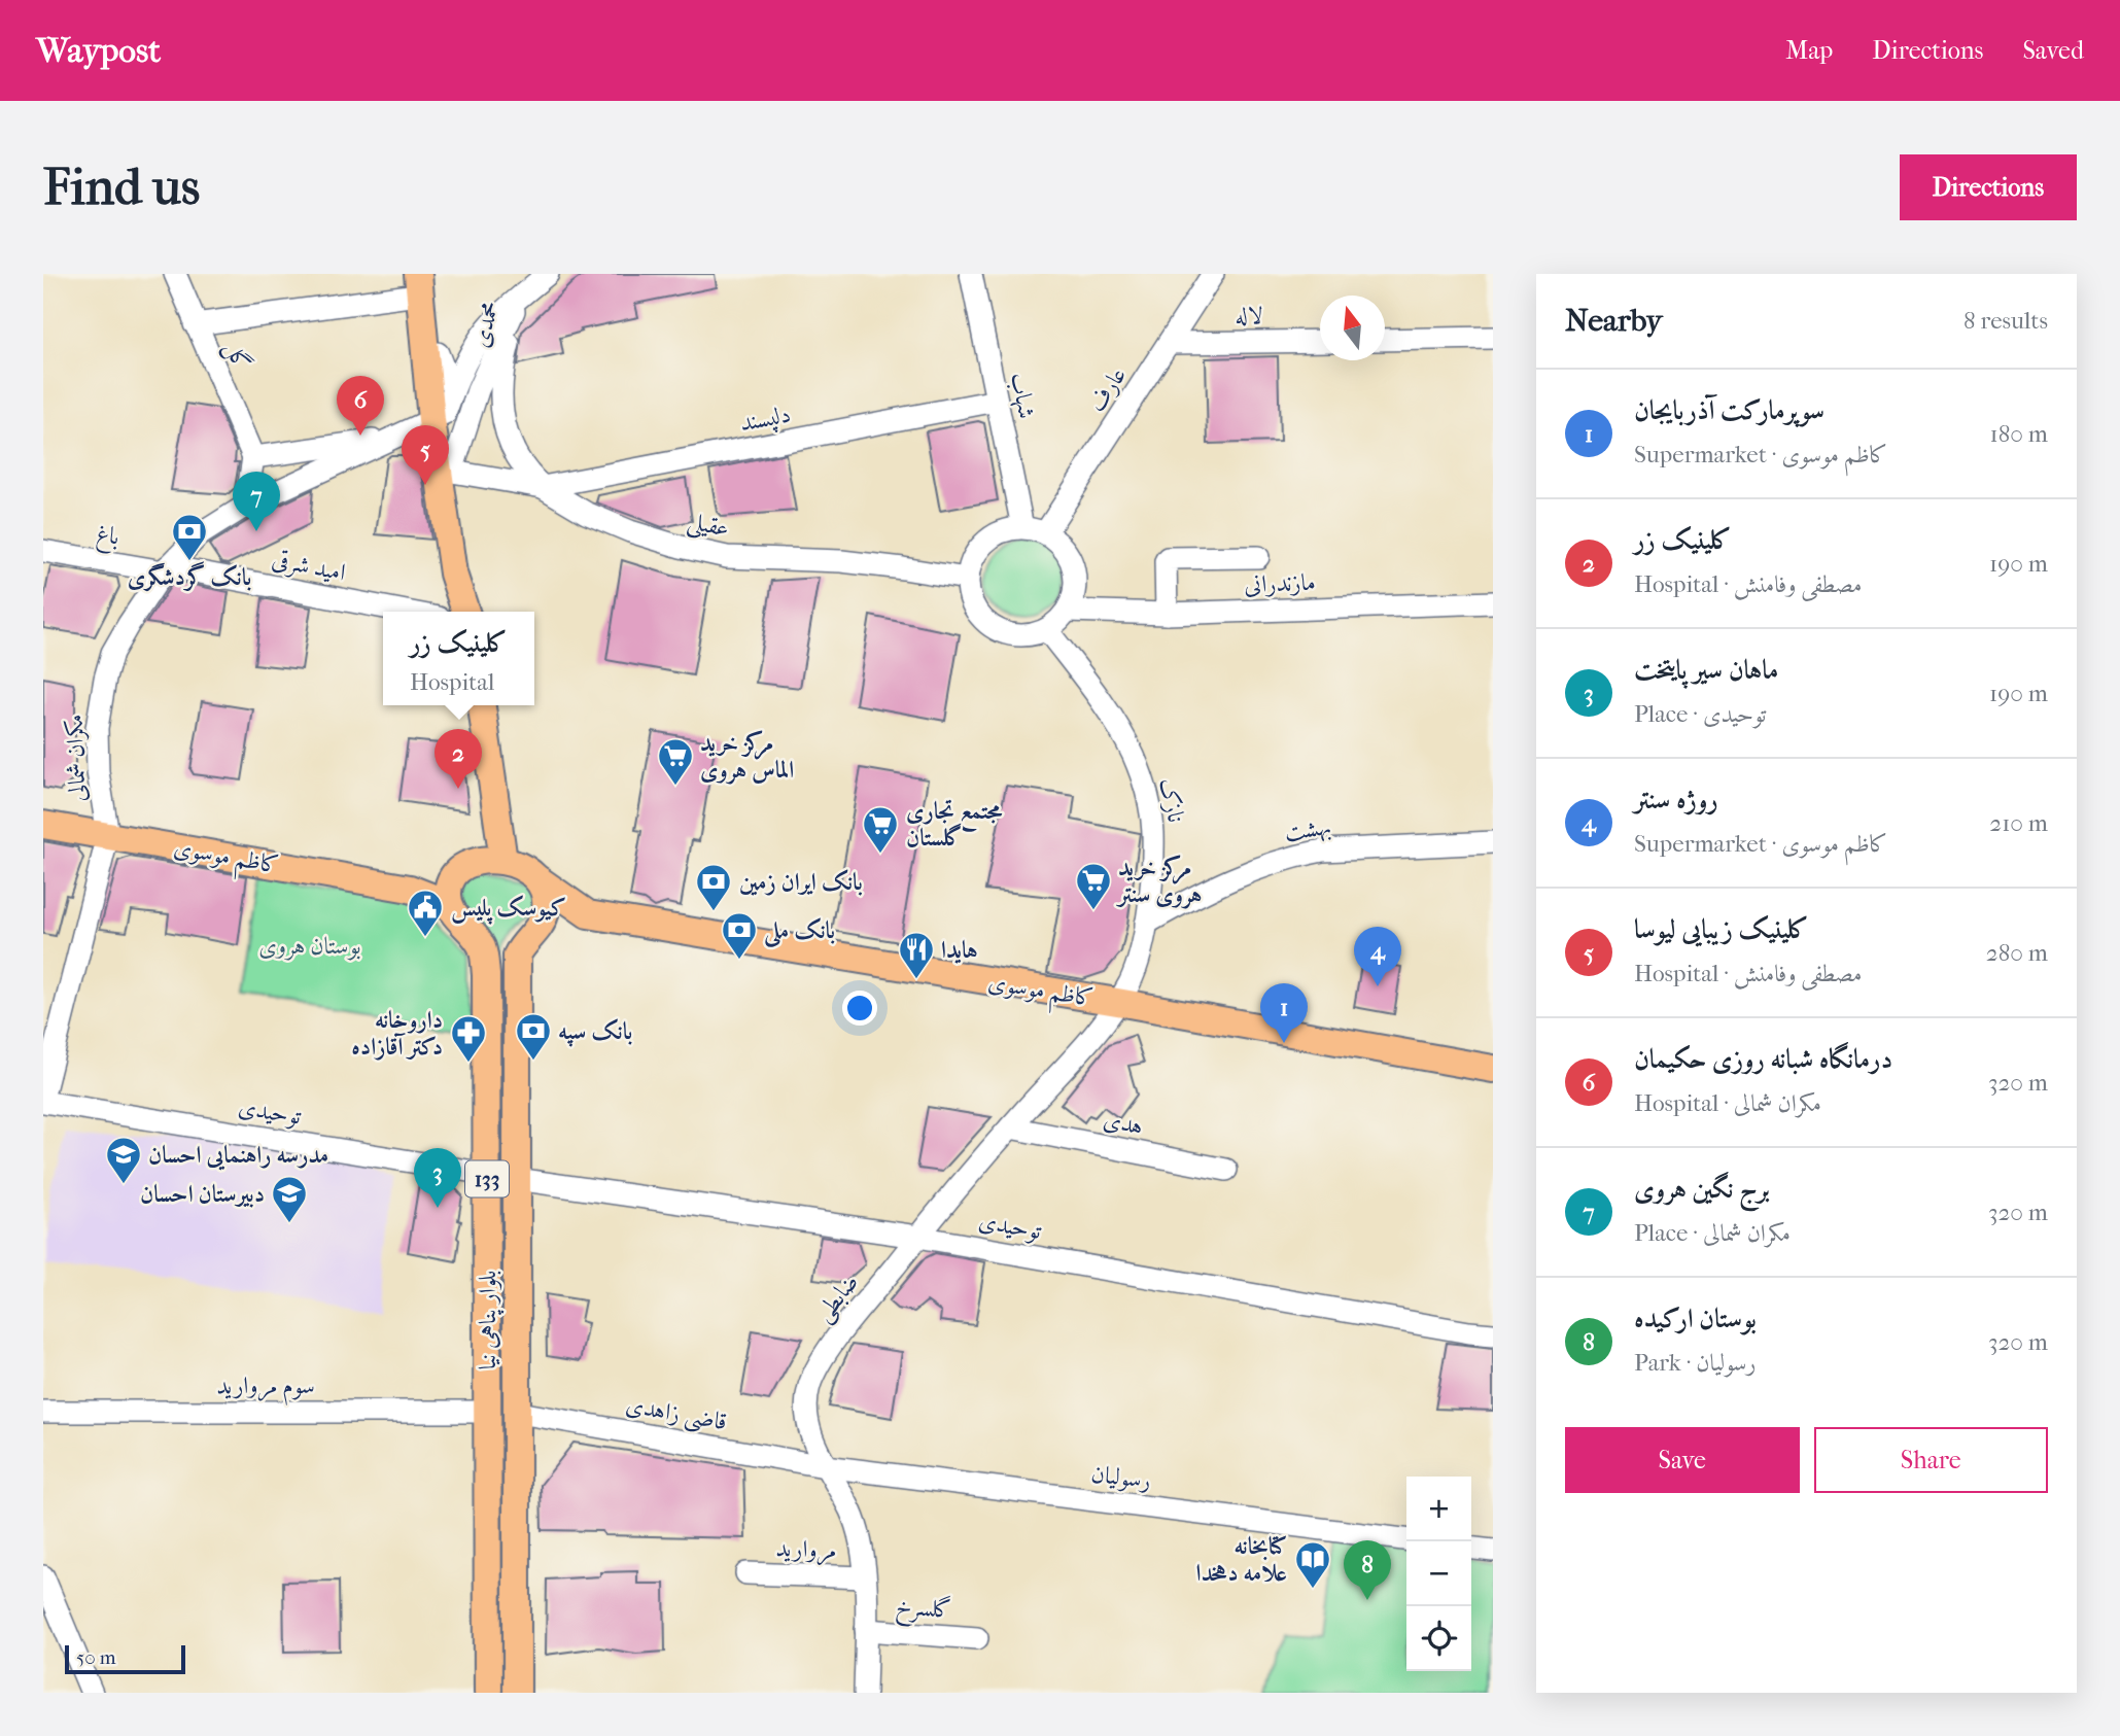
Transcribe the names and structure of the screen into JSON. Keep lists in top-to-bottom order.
{
  "streets": {
    "main road": ["کاظم موسوی", "133", "بلوار پناهی نیا"],
    "street": [
      "لاله",
      "محمدی",
      "گل",
      "عارف",
      "شهاب",
      "دلپسند",
      "عقیلی",
      "باغ",
      "امید شرقی",
      "مازندرانی",
      "مکران شمالی",
      "نازک",
      "بهشت",
      "توحیدی",
      "هدی",
      "ضابطی",
      "سوم مروارید",
      "قاضی زاهدی",
      "رسولیان",
      "مروارید",
      "گلسرخ"
    ]
  },
  "crossings": [
    ["لاله", "عارف"],
    ["محمدی", "دلپسند"],
    ["محمدی", "عقیلی"],
    ["عارف", "شهاب"],
    ["عارف", "عقیلی"],
    ["عارف", "مازندرانی"],
    ["عارف", "نازک"],
    ["شهاب", "دلپسند"],
    ["شهاب", "عقیلی"],
    ["شهاب", "مازندرانی"],
    ["شهاب", "نازک"],
    ["دلپسند", "عقیلی"],
    ["عقیلی", "مازندرانی"],
    ["عقیلی", "نازک"],
    ["باغ", "امید شرقی"],
    ["باغ", "مکران شمالی"],
    ["امید شرقی", "مکران شمالی"],
    ["مازندرانی", "نازک"],
    ["مکران شمالی", "کاظم موسوی"],
    ["نازک", "بهشت"],
    ["نازک", "کاظم موسوی"],
    ["نازک", "ضابطی"],
    ["کاظم موسوی", "ضابطی"],
    ["کاظم موسوی", "بلوار پناهی نیا"],
    ["توحیدی", "ضابطی"],
    ["توحیدی", "بلوار پناهی نیا"],
    ["هدی", "ضابطی"],
    ["ضابطی", "قاضی زاهدی"],
    ["ضابطی", "رسولیان"],
    ["ضابطی", "مروارید"],
    ["ضابطی", "گلسرخ"],
    ["بلوار پناهی نیا", "سوم مروارید"],
    ["بلوار پناهی نیا", "قاضی زاهدی"],
    ["قاضی زاهدی", "رسولیان"]
  ],
  "parks": ["بوستان هروی"],
  "places": {
    "bank": [
      "بانک گردشگری",
      "بانک ایران زمین",
      "بانک ملی",
      "بانک سپه"
    ],
    "supermarket": ["مرکز خرید الماس هروی", "مجتمع تجاری گلستان", "مرکز خرید هروی سنتر"],
    "public building": ["کیوسک پلیس"],
    "restaurant": ["هایدا"],
    "pharmacy": ["داروخانه دکتر آقازاده"],
    "school or university": ["مدرسه راهنمایی احسان", "دبیرستان احسان"],
    "library": ["کتابخانه علامه دهخدا"]
  },
  "scale_bar": "50 m",
  "north": "top",
  "page": {
    "header": "Waypost",
    "nav": ["Map", "Directions", "Saved"],
    "buttons": [
      "Directions",
      ["Save", "Share"]
    ],
    "title": "Find us",
    "heading": ["Nearby", "8 results"],
    "list": [
      {
        "mark": "1",
        "name": "سوپرمارکت آذربایجان",
        "note": "Supermarket · کاظم موسوی",
        "value": "180 m"
      },
      {
        "mark": "2",
        "name": "کلینیک زر",
        "note": "Hospital · مصطفی وفامنش",
        "value": "190 m"
      },
      {
        "mark": "3",
        "name": "ماهان سیر پایتخت",
        "note": "Place · توحیدی",
        "value": "190 m"
      },
      {
        "mark": "4",
        "name": "روژه سنتر",
        "note": "Supermarket · کاظم موسوی",
        "value": "210 m"
      },
      {
        "mark": "5",
        "name": "کلینیک زیبایی لیوسا",
        "note": "Hospital · مصطفی وفامنش",
        "value": "280 m"
      },
      {
        "mark": "6",
        "name": "درمانگاه شبانه روزی حکیمان",
        "note": "Hospital · مکران شمالی",
        "value": "320 m"
      },
      {
        "mark": "7",
        "name": "برج نگین هروی",
        "note": "Place · مکران شمالی",
        "value": "320 m"
      },
      {
        "mark": "8",
        "name": "بوستان ارکیده",
        "note": "Park · رسولیان",
        "value": "320 m"
      }
    ],
    "pins": [
      "6",
      "5",
      "7",
      "2",
      "4",
      "1",
      "3",
      "8"
    ],
    "popup": ["کلینیک زر", "Hospital"],
    "map_buttons": ["+", "−"],
    "scale": "50 m"
  }
}
